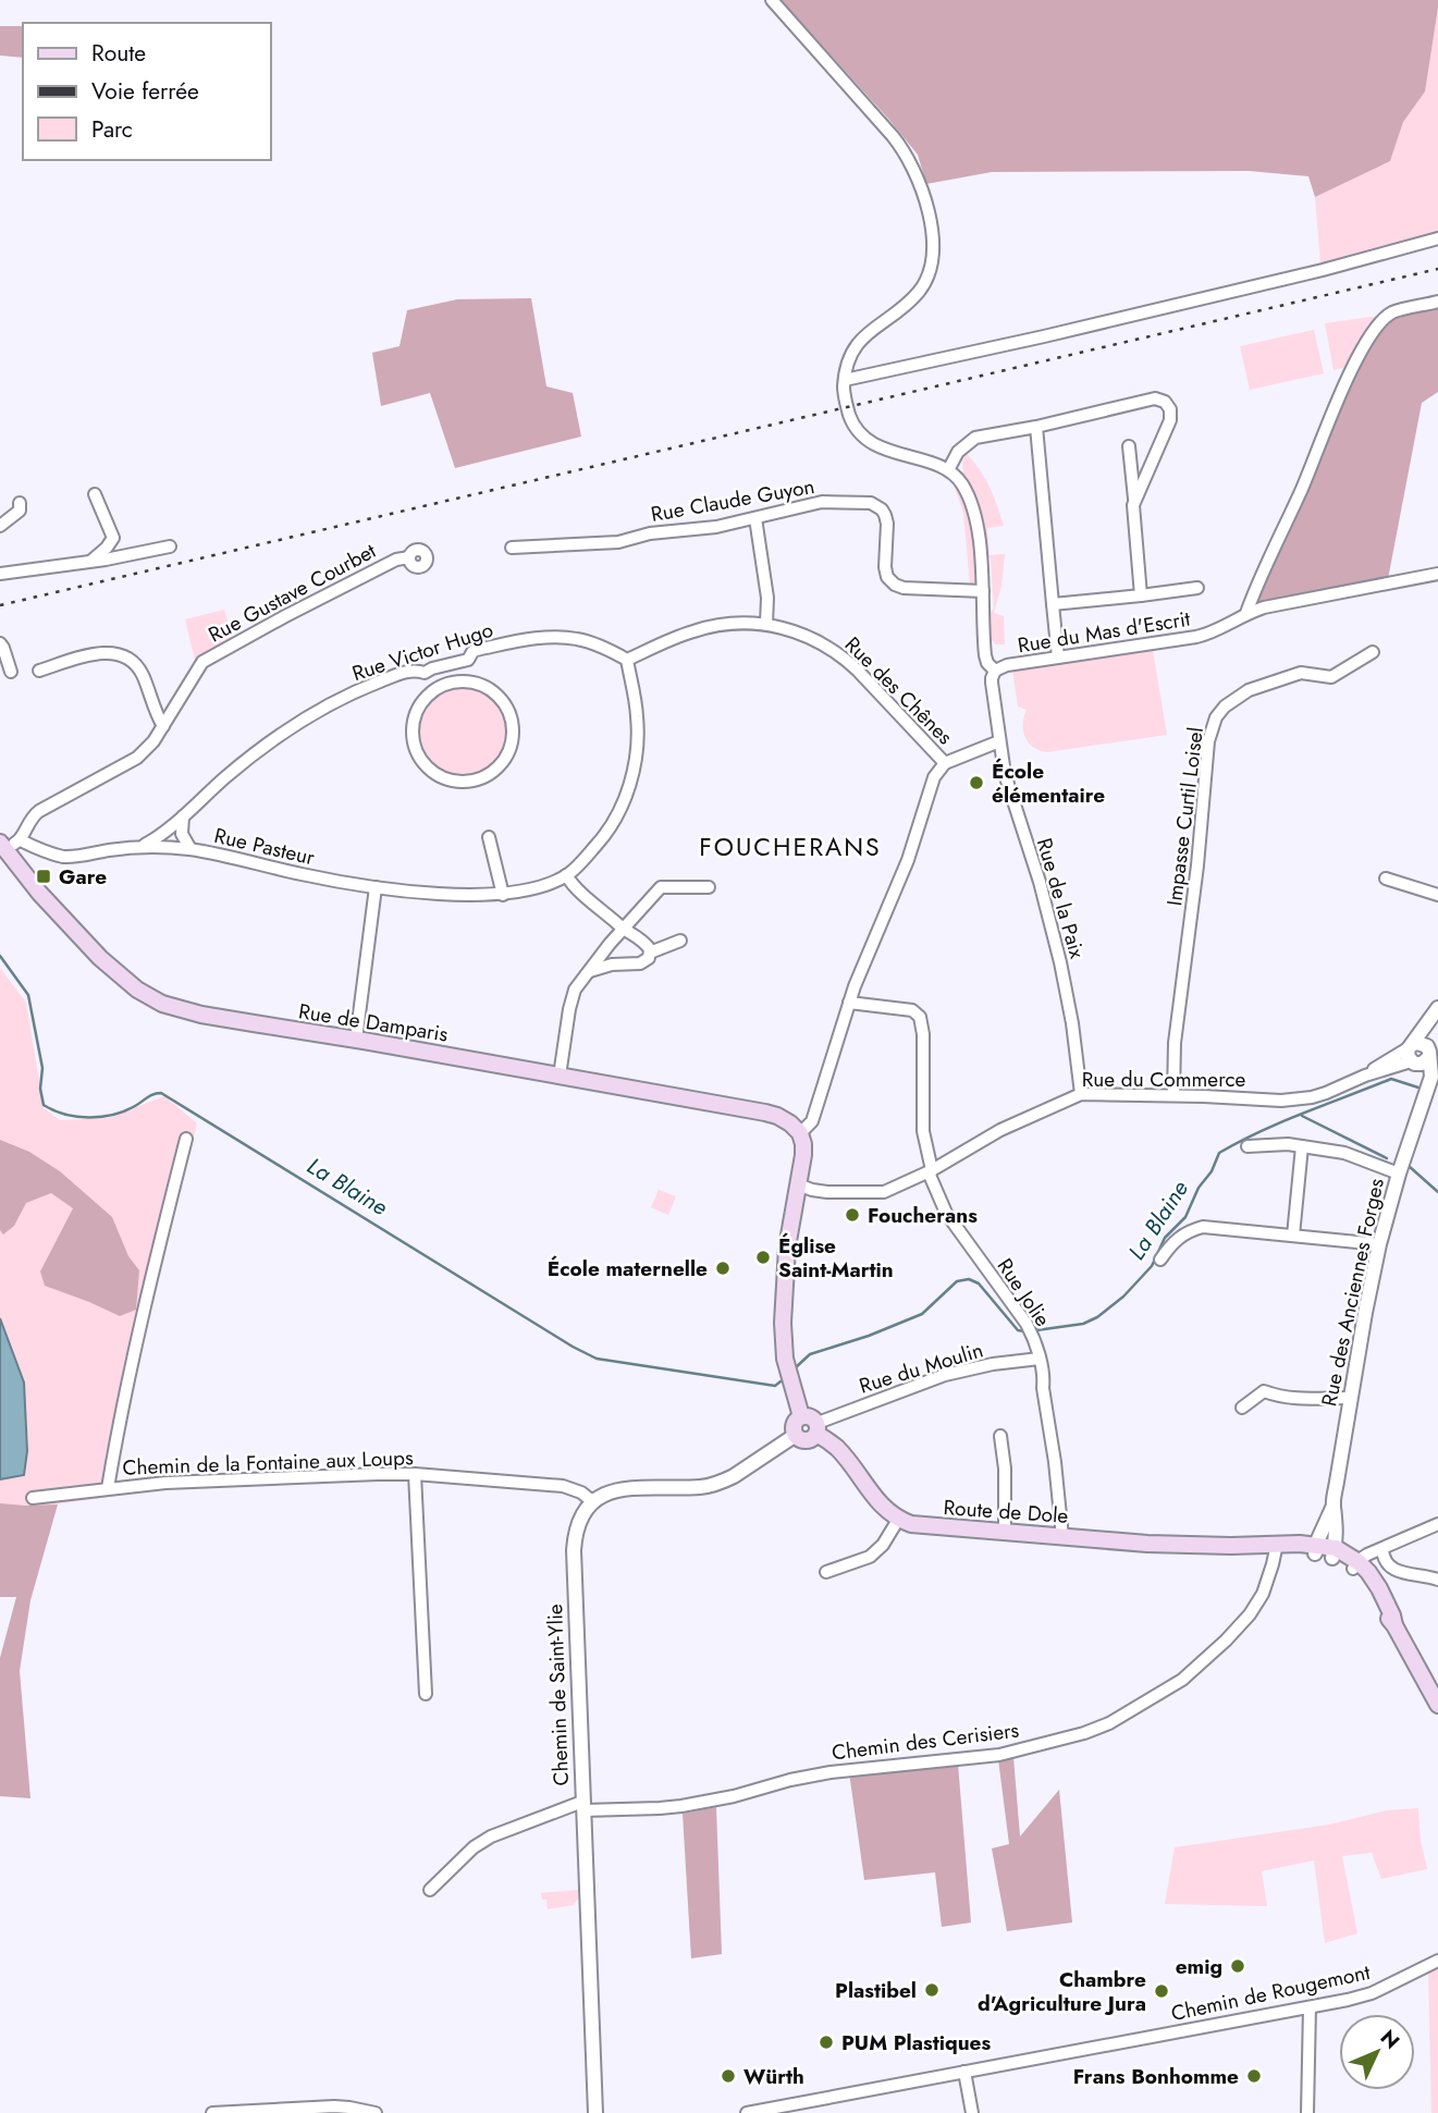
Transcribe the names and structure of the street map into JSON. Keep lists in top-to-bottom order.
{
  "streets": {
    "main road": ["Rue de Damparis", "Route de Dole"],
    "street": [
      "Rue Claude Guyon",
      "Rue Gustave Courbet",
      "Rue du Mas d'Escrit",
      "Rue Victor Hugo",
      "Rue des Chênes",
      "Impasse Curtil Loisel",
      "Rue Pasteur",
      "Rue de la Paix",
      "Rue du Commerce",
      "Rue Jolie",
      "Rue des Anciennes Forges",
      "Rue du Moulin",
      "Chemin de la Fontaine aux Loups",
      "Chemin de Saint-Ylie",
      "Chemin des Cerisiers",
      "Chemin de Rougemont"
    ]
  },
  "crossings": [
    ["Rue Claude Guyon", "Rue de la Paix"],
    ["Rue Gustave Courbet", "Rue Pasteur"],
    ["Rue du Mas d'Escrit", "Rue de la Paix"],
    ["Rue Victor Hugo", "Rue des Chênes"],
    ["Rue Victor Hugo", "Rue Pasteur"],
    ["Rue des Chênes", "Rue Pasteur"],
    ["Rue des Chênes", "Rue de Damparis"],
    ["Rue des Chênes", "Rue Jolie"],
    ["Impasse Curtil Loisel", "Rue du Commerce"],
    ["Rue de la Paix", "Rue du Commerce"],
    ["Rue du Commerce", "Rue Jolie"],
    ["Rue Jolie", "Rue du Moulin"],
    ["Rue Jolie", "Route de Dole"],
    ["Rue des Anciennes Forges", "Route de Dole"],
    ["Chemin de la Fontaine aux Loups", "Chemin de Saint-Ylie"],
    ["Route de Dole", "Chemin des Cerisiers"],
    ["Chemin de Saint-Ylie", "Chemin des Cerisiers"]
  ],
  "districts": ["FOUCHERANS"],
  "water": ["La Blaine"],
  "places": {
    "other": [
      "École élémentaire",
      "Foucherans",
      "Église Saint-Martin",
      "École maternelle",
      "emig",
      "Plastibel",
      "Chambre d'Agriculture Jura",
      "PUM Plastiques",
      "Würth",
      "Frans Bonhomme"
    ],
    "transit": ["Gare"]
  },
  "legend": ["Route", "Voie ferrée", "Parc"],
  "north": "top right"
}
